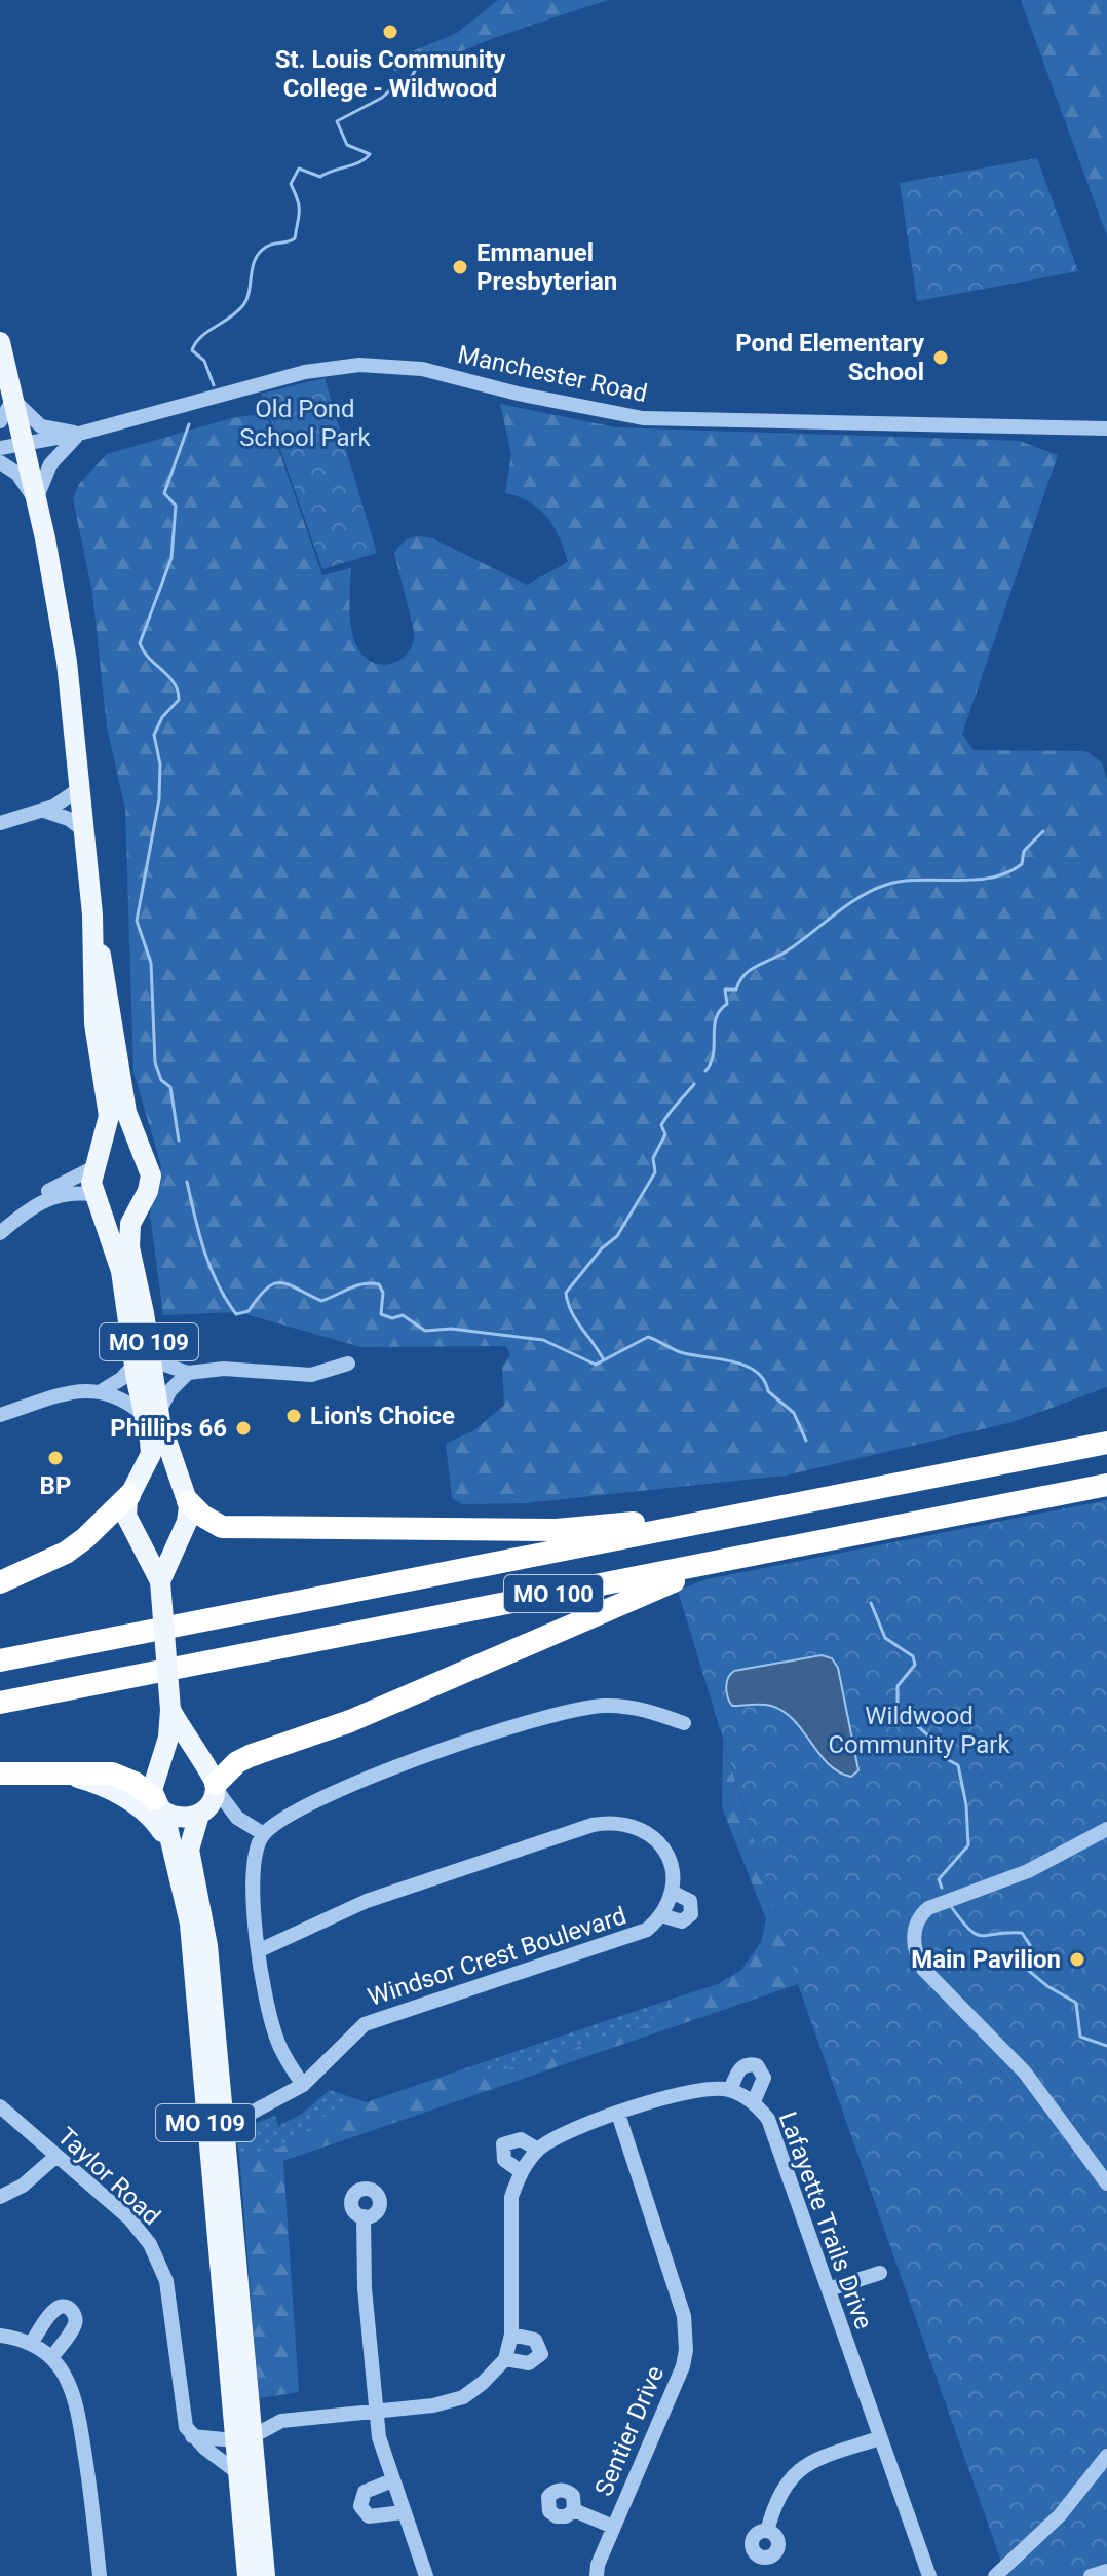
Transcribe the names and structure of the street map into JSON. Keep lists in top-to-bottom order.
{
  "streets": {
    "highway": ["MO 100"],
    "main road": ["MO 109"],
    "street": [
      "Manchester Road",
      "Windsor Crest Boulevard",
      "Taylor Road",
      "Lafayette Trails Drive",
      "Sentier Drive"
    ]
  },
  "crossings": [
    ["Manchester Road", "MO 109"],
    ["MO 109", "Windsor Crest Boulevard"],
    ["Lafayette Trails Drive", "Sentier Drive"]
  ],
  "parks": ["Old Pond School Park", "Wildwood Community Park"],
  "places": [
    "St. Louis Community College - Wildwood",
    "Emmanuel Presbyterian",
    "Pond Elementary School",
    "Lion's Choice",
    "Phillips 66",
    "BP",
    "Main Pavilion"
  ]
}
